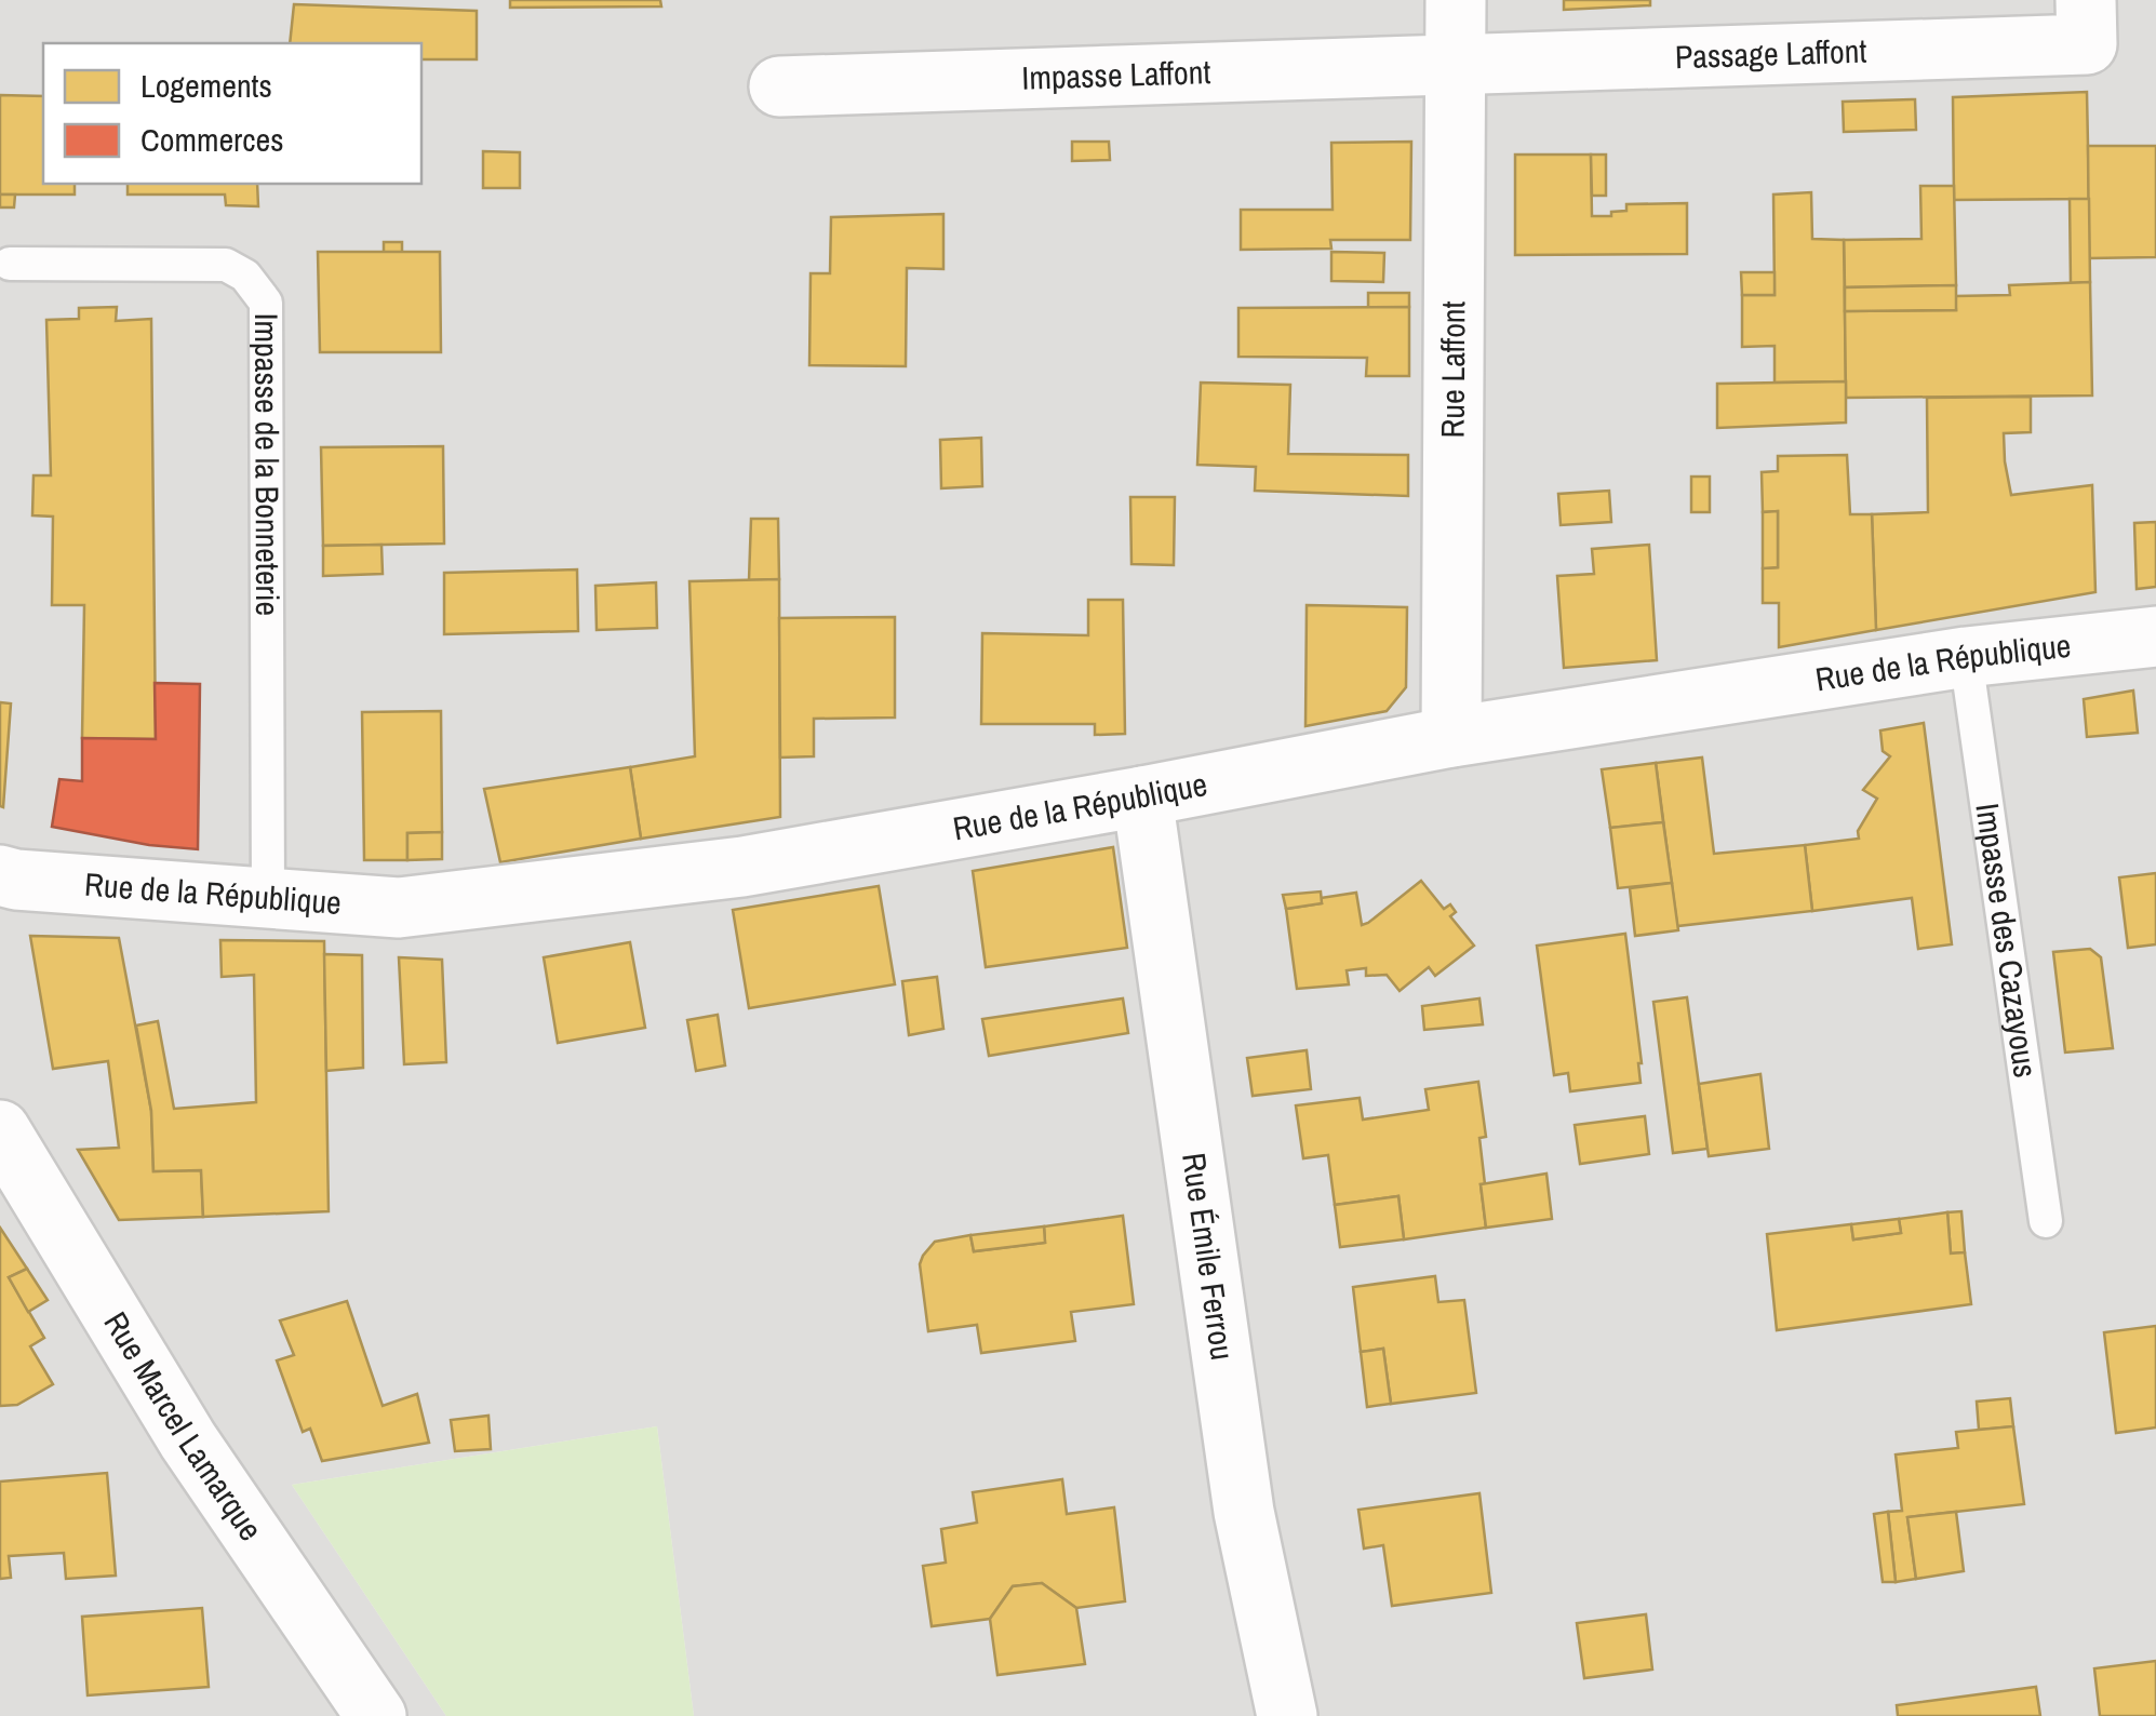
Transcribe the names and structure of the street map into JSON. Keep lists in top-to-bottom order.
{
  "streets": {
    "street": [
      "Passage Laffont",
      "Impasse Laffont",
      "Rue Laffont",
      "Rue de la République",
      "Rue Émile Ferrou",
      "Rue Marcel Lamarque"
    ],
    "lane": ["Impasse de la Bonneterie", "Impasse des Cazayous"]
  },
  "crossings": [
    ["Passage Laffont", "Impasse Laffont"],
    ["Passage Laffont", "Rue Laffont"],
    ["Impasse Laffont", "Rue Laffont"],
    ["Rue Laffont", "Rue de la République"],
    ["Impasse de la Bonneterie", "Rue de la République"],
    ["Rue de la République", "Impasse des Cazayous"],
    ["Rue de la République", "Rue Émile Ferrou"]
  ],
  "legend": ["Logements", "Commerces"]
}
